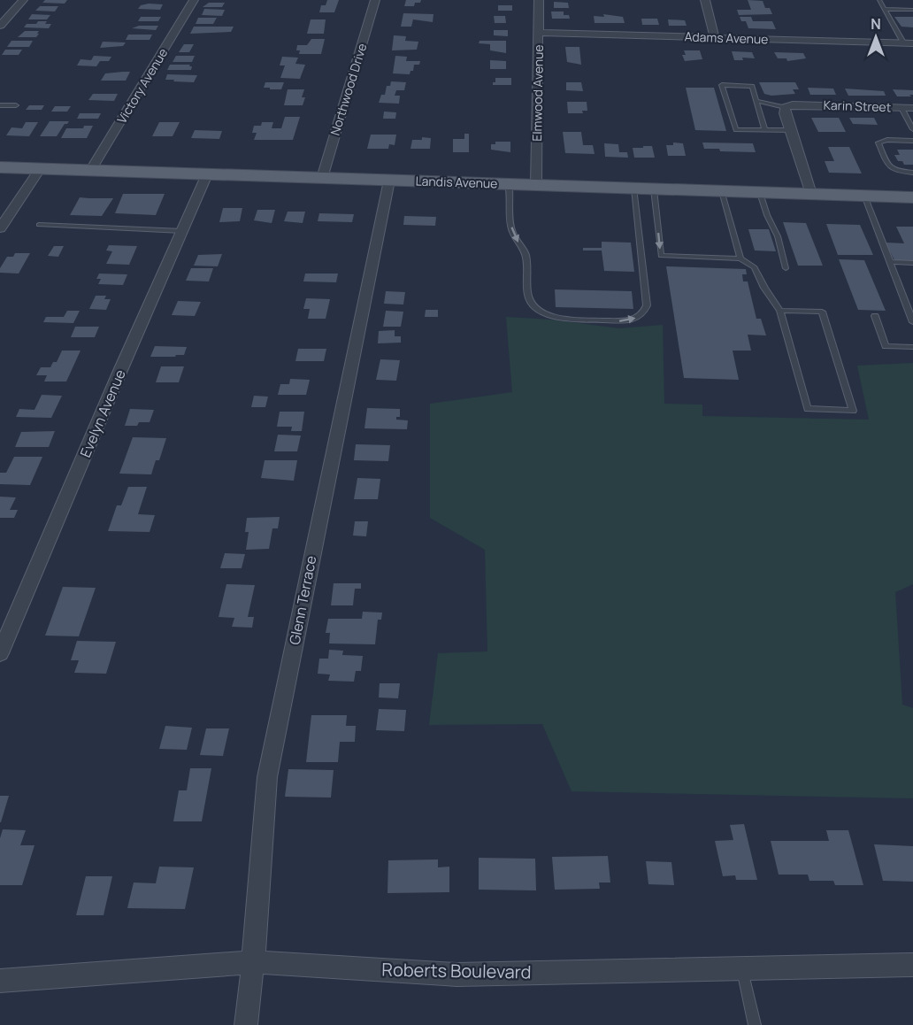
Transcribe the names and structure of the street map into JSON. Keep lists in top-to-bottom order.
{
  "streets": {
    "main road": ["Landis Avenue"],
    "street": [
      "Adams Avenue",
      "Victory Avenue",
      "Northwood Drive",
      "Elmwood Avenue",
      "Karin Street",
      "Evelyn Avenue",
      "Glenn Terrace",
      "Roberts Boulevard"
    ]
  },
  "crossings": [
    ["Adams Avenue", "Elmwood Avenue"],
    ["Victory Avenue", "Landis Avenue"],
    ["Northwood Drive", "Landis Avenue"],
    ["Elmwood Avenue", "Landis Avenue"],
    ["Landis Avenue", "Evelyn Avenue"],
    ["Landis Avenue", "Glenn Terrace"],
    ["Glenn Terrace", "Roberts Boulevard"]
  ],
  "north": "top"
}
